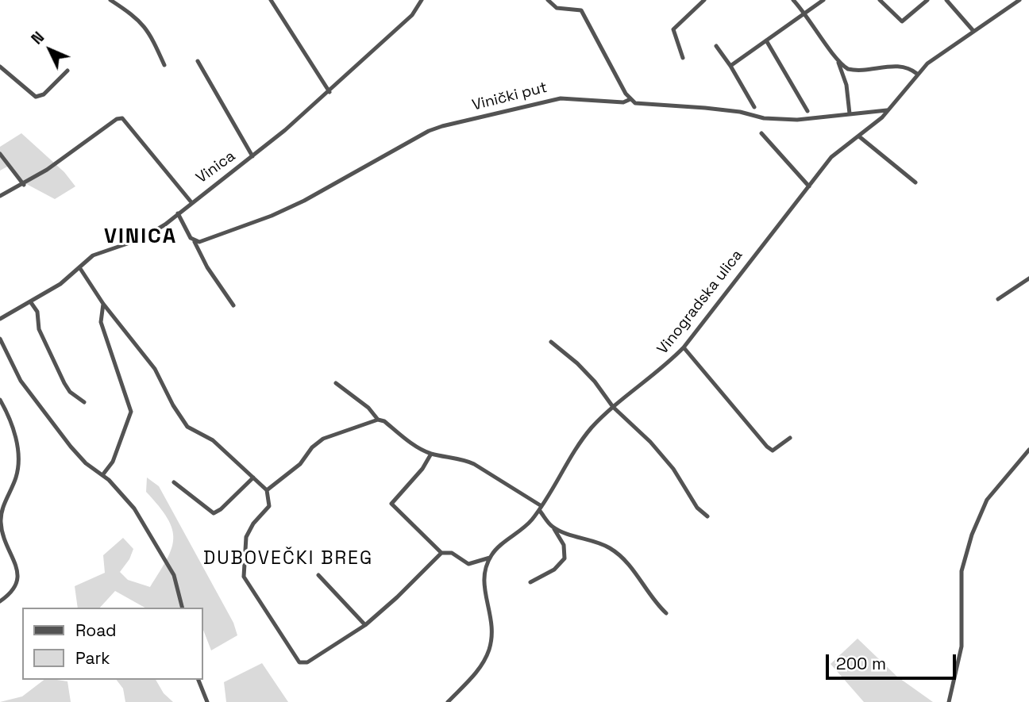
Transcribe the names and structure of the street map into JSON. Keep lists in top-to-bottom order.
{
  "streets": {
    "street": ["Vinički put", "Vinica", "Vinogradska ulica"]
  },
  "crossings": [
    ["Vinički put", "Vinogradska ulica"]
  ],
  "districts": ["VINICA", "DUBOVEČKI BREG"],
  "legend": ["Road", "Park"],
  "scale_bar": "200 m",
  "north": "top left"
}
